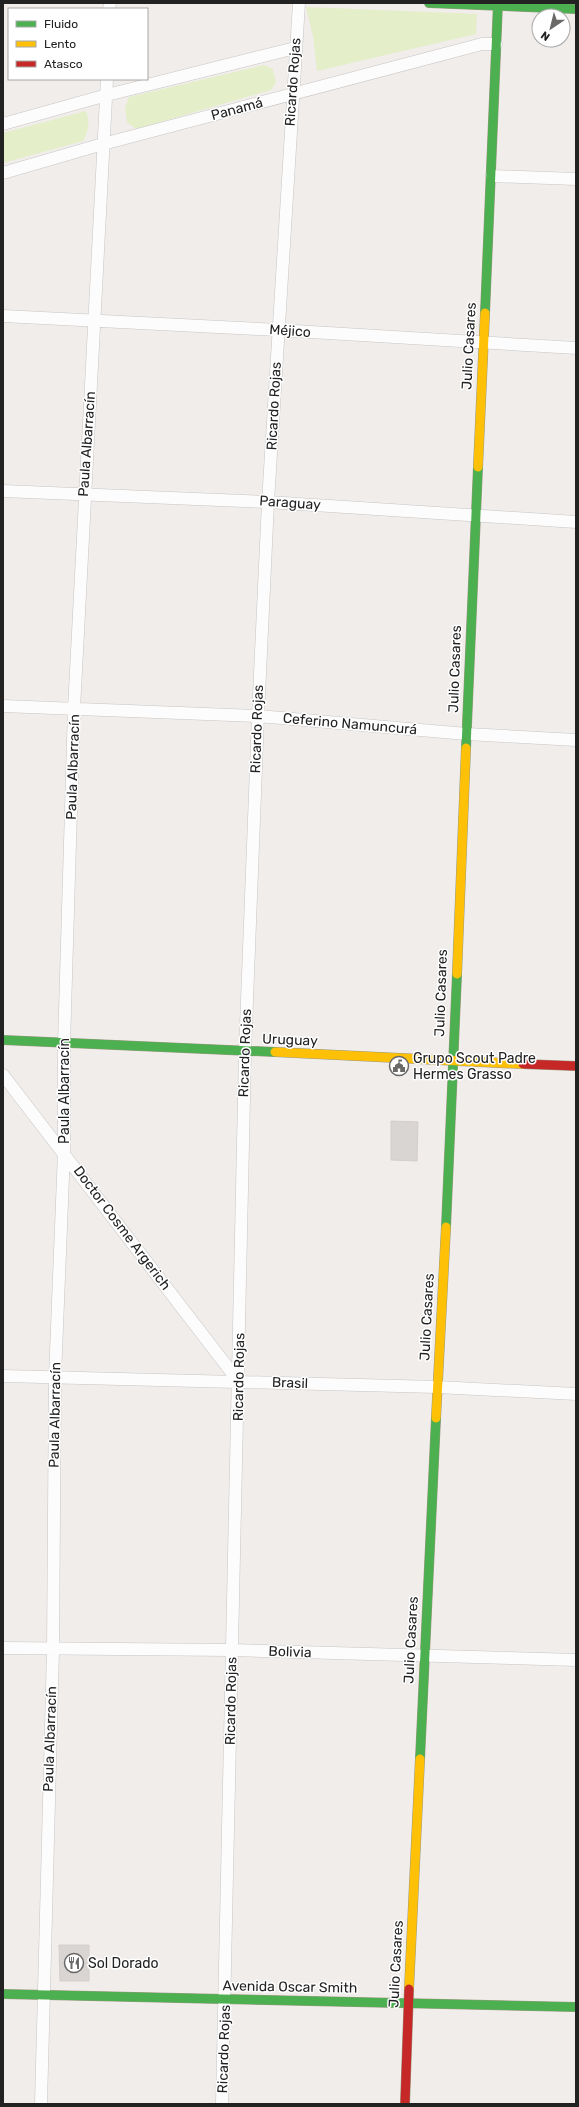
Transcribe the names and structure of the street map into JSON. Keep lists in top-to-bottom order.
{
  "streets": {
    "street": [
      "Ricardo Rojas",
      "Panamá",
      "Méjico",
      "Julio Casares",
      "Paula Albarracín",
      "Paraguay",
      "Ceferino Namuncurá",
      "Uruguay",
      "Doctor Cosme Argerich",
      "Brasil",
      "Bolivia",
      "Avenida Oscar Smith"
    ]
  },
  "crossings": [
    ["Ricardo Rojas", "Panamá"],
    ["Ricardo Rojas", "Méjico"],
    ["Ricardo Rojas", "Paraguay"],
    ["Ricardo Rojas", "Ceferino Namuncurá"],
    ["Ricardo Rojas", "Uruguay"],
    ["Ricardo Rojas", "Doctor Cosme Argerich"],
    ["Ricardo Rojas", "Brasil"],
    ["Ricardo Rojas", "Bolivia"],
    ["Ricardo Rojas", "Avenida Oscar Smith"],
    ["Panamá", "Julio Casares"],
    ["Panamá", "Paula Albarracín"],
    ["Méjico", "Julio Casares"],
    ["Méjico", "Paula Albarracín"],
    ["Julio Casares", "Paraguay"],
    ["Julio Casares", "Ceferino Namuncurá"],
    ["Julio Casares", "Uruguay"],
    ["Julio Casares", "Brasil"],
    ["Julio Casares", "Bolivia"],
    ["Julio Casares", "Avenida Oscar Smith"],
    ["Paula Albarracín", "Paraguay"],
    ["Paula Albarracín", "Ceferino Namuncurá"],
    ["Paula Albarracín", "Uruguay"],
    ["Paula Albarracín", "Doctor Cosme Argerich"],
    ["Paula Albarracín", "Brasil"],
    ["Paula Albarracín", "Bolivia"],
    ["Paula Albarracín", "Avenida Oscar Smith"],
    ["Doctor Cosme Argerich", "Brasil"]
  ],
  "places": {
    "public building": ["Grupo Scout Padre Hermes Grasso"],
    "restaurant": ["Sol Dorado"]
  },
  "legend": ["Fluido", "Lento", "Atasco"],
  "north": "bottom left"
}
